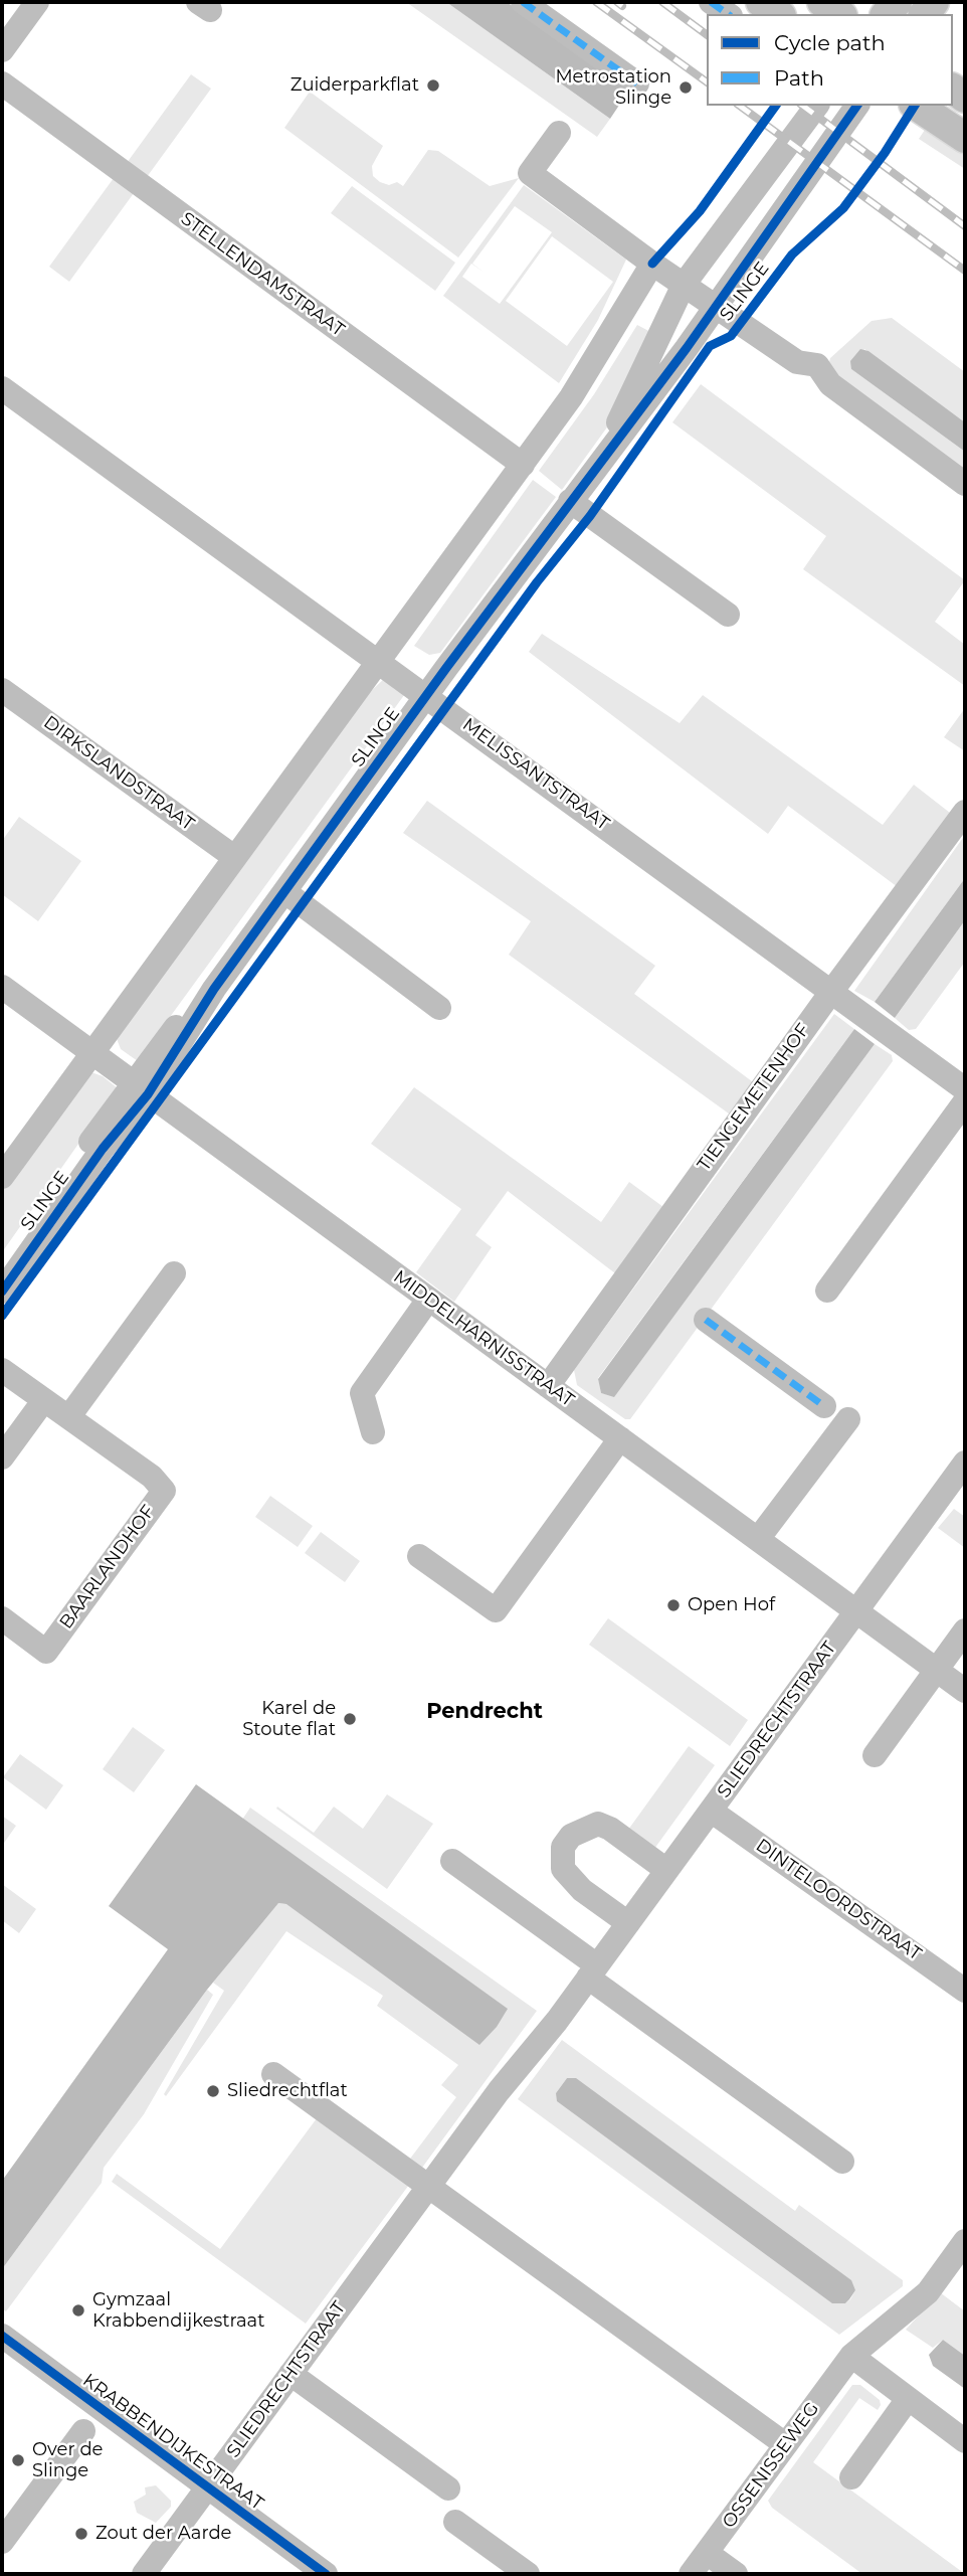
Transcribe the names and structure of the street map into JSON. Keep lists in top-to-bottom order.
{
  "streets": {
    "street": [
      "STELLENDAMSTRAAT",
      "SLINGE",
      "DIRKSLANDSTRAAT",
      "MELISSANTSTRAAT",
      "TIENGEMETENHOF",
      "MIDDELHARNISSTRAAT",
      "BAARLANDHOF",
      "SLIEDRECHTSTRAAT",
      "DINTELOORDSTRAAT",
      "KRABBENDIJKESTRAAT",
      "OSSENISSEWEG"
    ]
  },
  "crossings": [
    ["SLINGE", "MELISSANTSTRAAT"],
    ["SLINGE", "MIDDELHARNISSTRAAT"],
    ["MELISSANTSTRAAT", "TIENGEMETENHOF"],
    ["TIENGEMETENHOF", "MIDDELHARNISSTRAAT"],
    ["MIDDELHARNISSTRAAT", "SLIEDRECHTSTRAAT"],
    ["SLIEDRECHTSTRAAT", "DINTELOORDSTRAAT"],
    ["SLIEDRECHTSTRAAT", "KRABBENDIJKESTRAAT"]
  ],
  "districts": ["Pendrecht"],
  "places": [
    "Zuiderparkflat",
    "Metrostation Slinge",
    "Open Hof",
    "Karel de Stoute flat",
    "Sliedrechtflat",
    "Gymzaal Krabbendijkestraat",
    "Over de Slinge",
    "Zout der Aarde"
  ],
  "legend": ["Cycle path", "Path"]
}
